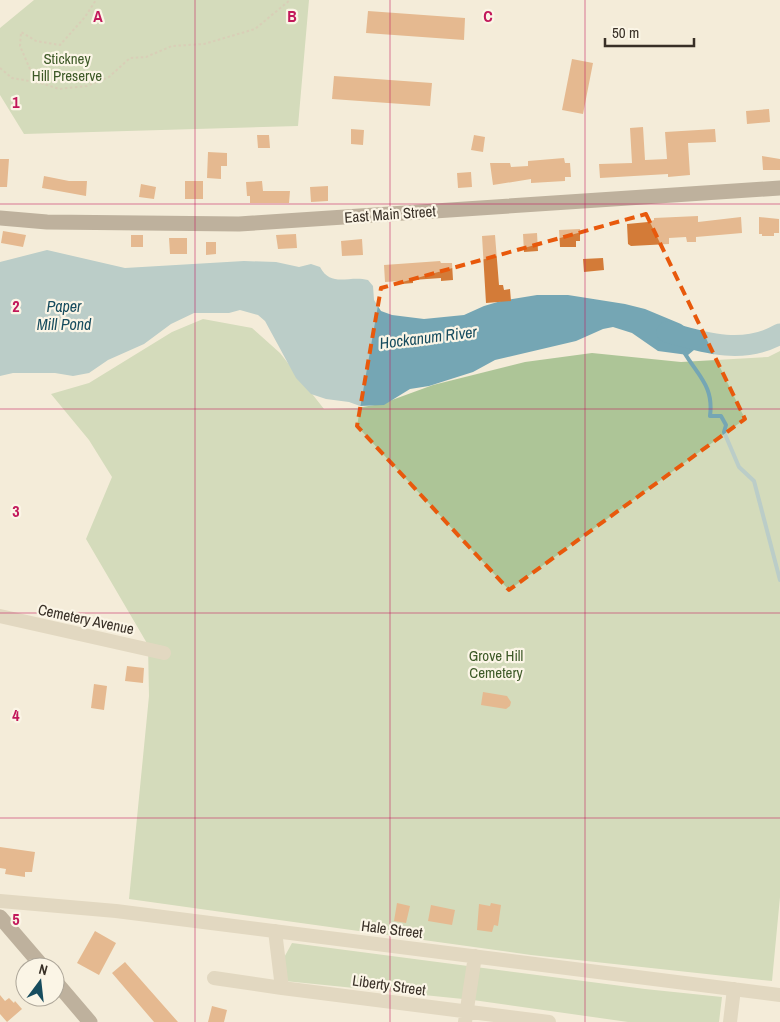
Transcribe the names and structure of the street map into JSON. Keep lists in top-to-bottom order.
{
  "streets": {
    "main road": ["East Main Street"],
    "street": ["Cemetery Avenue", "Hale Street", "Liberty Street"]
  },
  "water": ["Paper Mill Pond", "Hockanum River"],
  "parks": ["Stickney Hill Preserve", "Grove Hill Cemetery"],
  "scale_bar": "50 m",
  "north": "top",
  "grid": {
    "columns": ["A", "B", "C"],
    "rows": [
      "1",
      "2",
      "3",
      "4",
      "5"
    ]
  }
}
